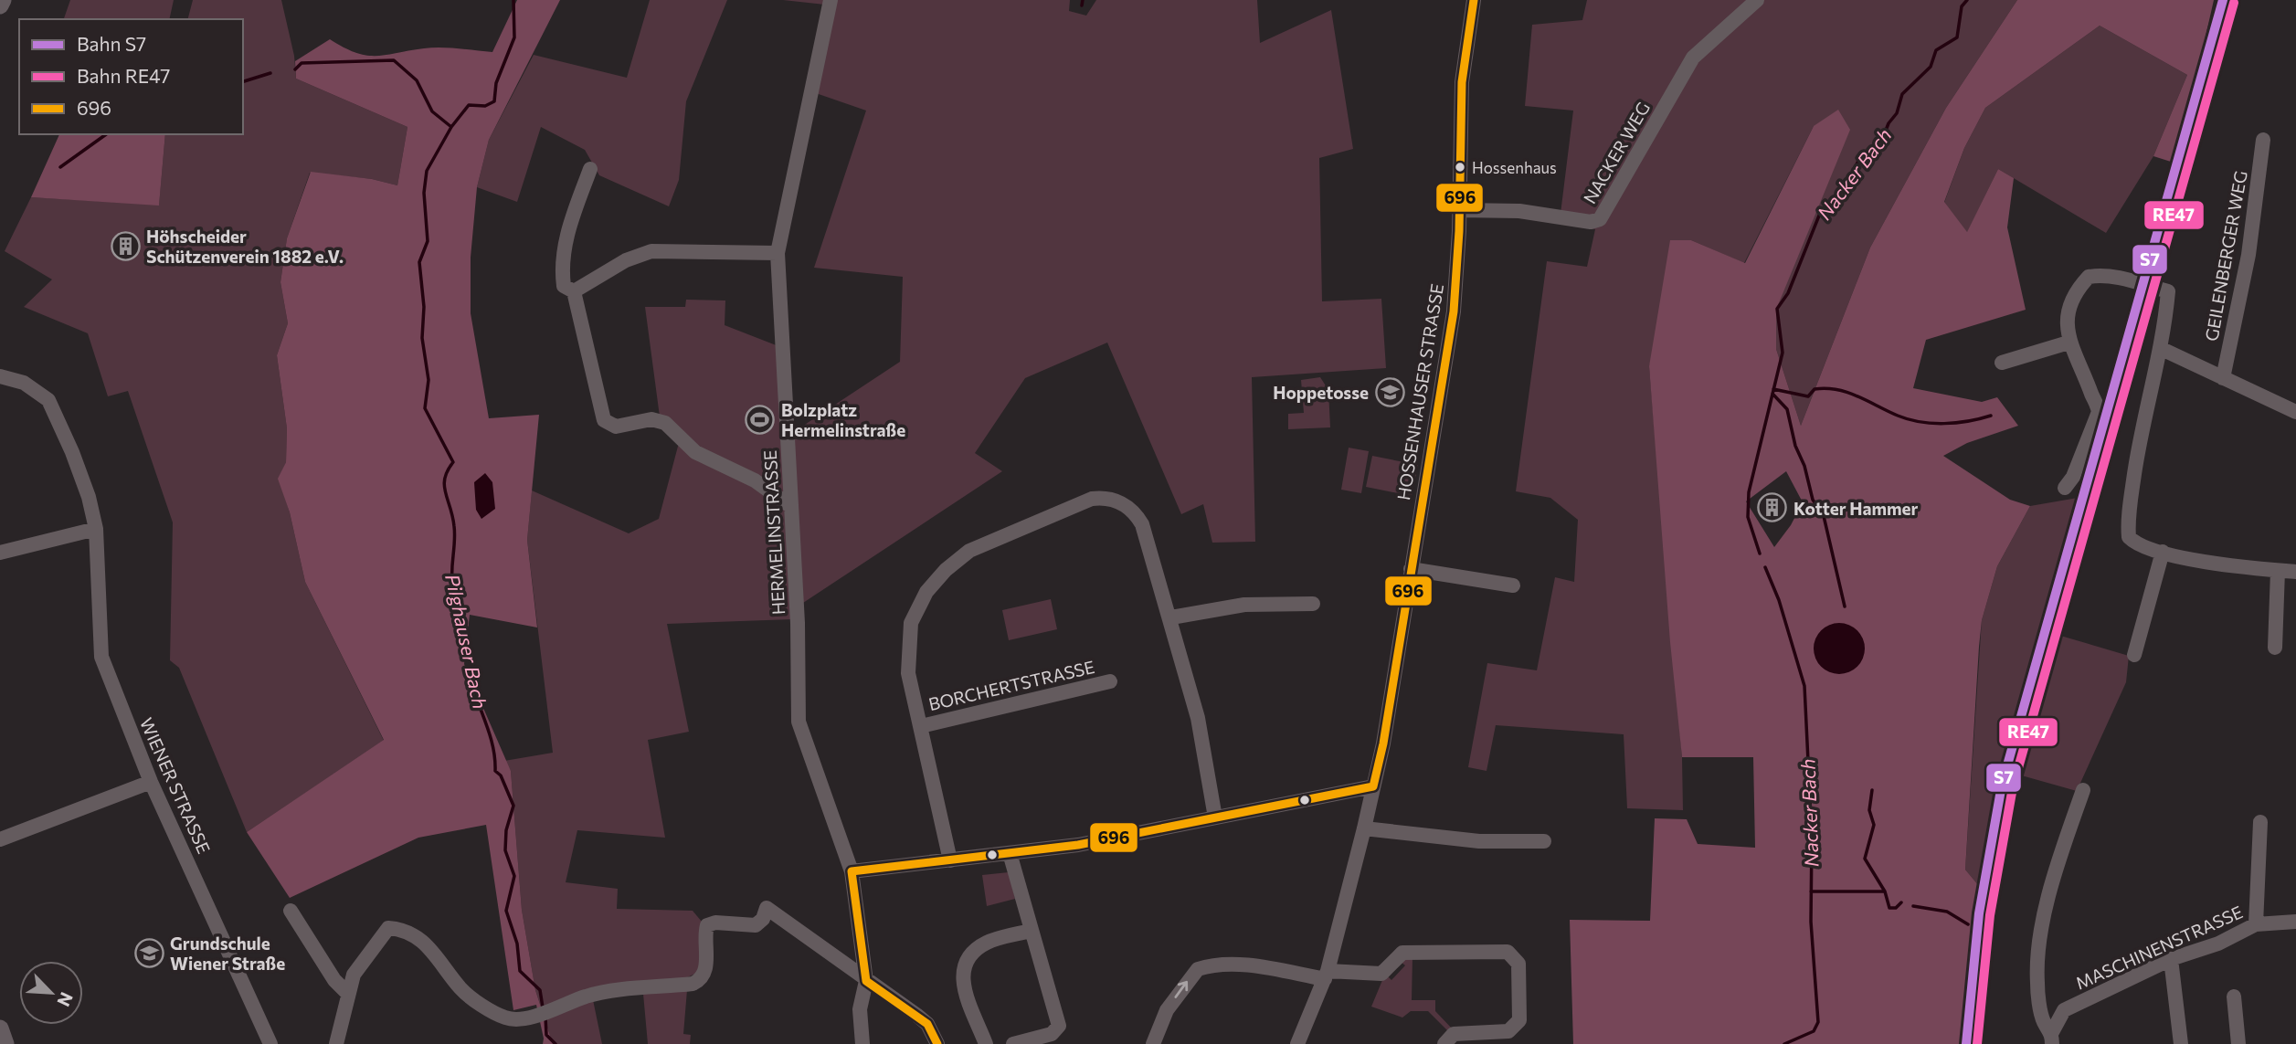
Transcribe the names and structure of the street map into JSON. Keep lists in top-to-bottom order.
{
  "streets": {
    "street": [
      "NACKER WEG",
      "GEILENBERGER WEG",
      "HOSSENHAUSER STRASSE",
      "HERMELINSTRASSE",
      "BORCHERTSTRASSE",
      "WIENER STRASSE",
      "MASCHINENSTRASSE"
    ]
  },
  "crossings": [
    ["NACKER WEG", "HOSSENHAUSER STRASSE"]
  ],
  "water": ["Nacker Bach", "Pilghauser Bach"],
  "places": {
    "other": ["Hossenhaus"],
    "building": ["Höhscheider Schützenverein 1882 e.V.", "Kotter Hammer"],
    "school or university": ["Hoppetosse", "Grundschule Wiener Straße"],
    "sports": ["Bolzplatz Hermelinstraße"]
  },
  "lines": ["rail line S7", "transit line 696", "rail line RE47"],
  "legend": ["Bahn S7", "Bahn RE47", "696"],
  "north": "bottom right"
}
